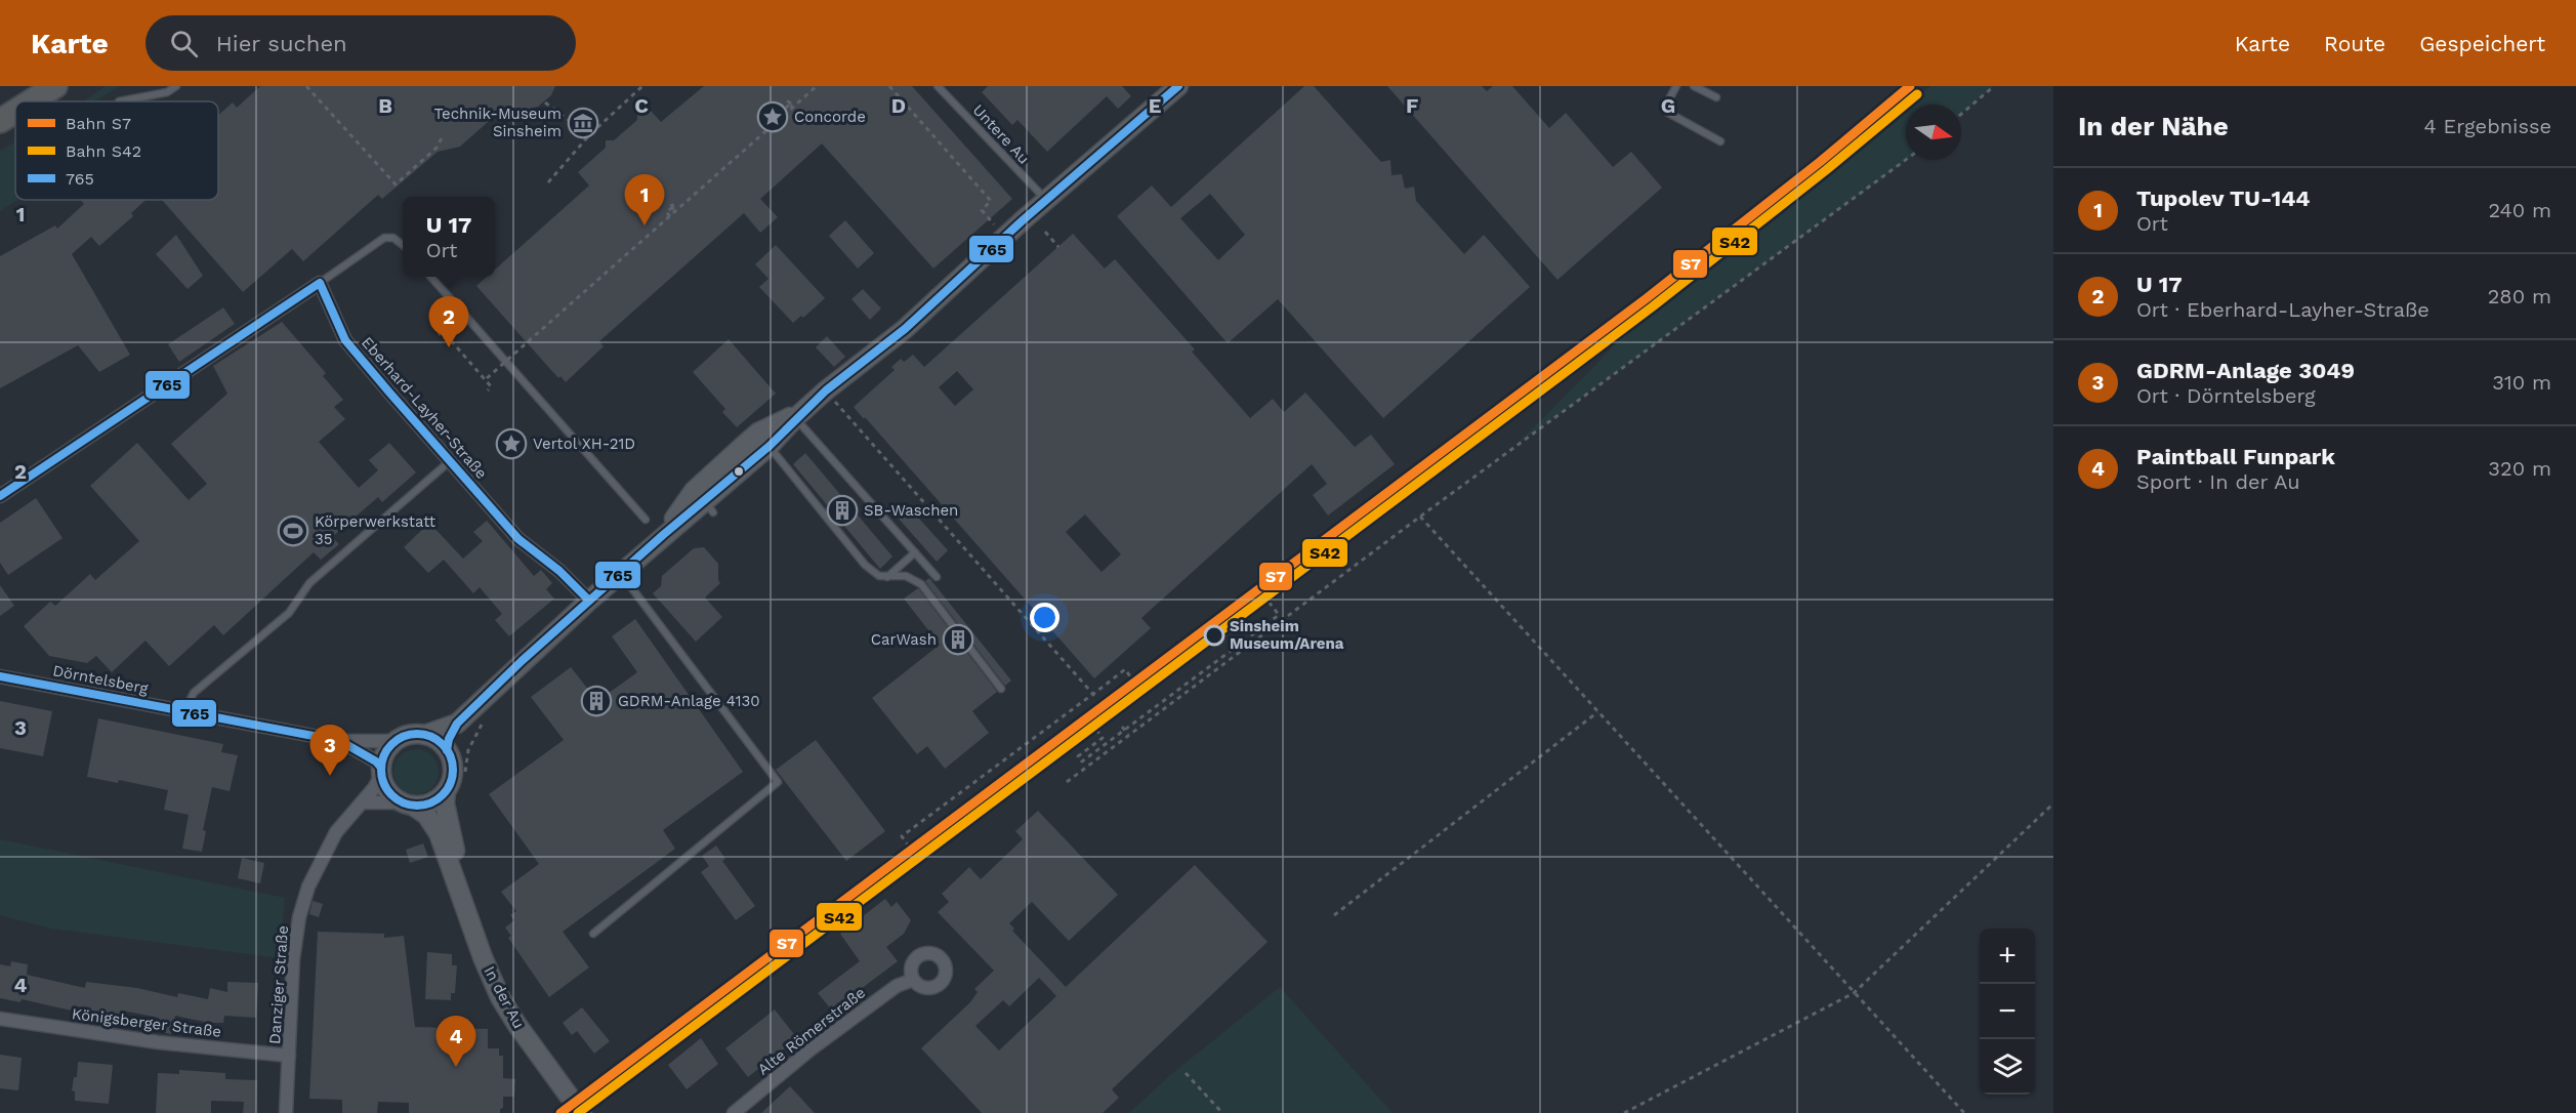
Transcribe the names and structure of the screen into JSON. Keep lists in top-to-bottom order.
{
  "streets": {
    "street": [
      "Eberhard-Layher-Straße",
      "Dörntelsberg",
      "Danziger Straße",
      "In der Au",
      "Königsberger Straße",
      "Alte Römerstraße"
    ],
    "lane": ["Untere Au"]
  },
  "crossings": [
    ["Dörntelsberg", "Danziger Straße"],
    ["Dörntelsberg", "In der Au"],
    ["Danziger Straße", "In der Au"],
    ["Danziger Straße", "Königsberger Straße"]
  ],
  "places": {
    "place": ["Concorde", "Vertol XH-21D"],
    "museum": ["Technik-Museum Sinsheim"],
    "building": ["SB-Waschen", "CarWash", "GDRM-Anlage 4130"],
    "sports": ["Körperwerkstatt 35"],
    "other": ["Sinsheim Museum/Arena"]
  },
  "lines": ["rail line S7", "transit line 765", "rail line S42"],
  "legend": ["Bahn S7", "Bahn S42", "765"],
  "north": "right",
  "page": {
    "header": "Karte",
    "search": "Hier suchen",
    "nav": ["Karte", "Route", "Gespeichert"],
    "heading": ["In der Nähe", "4 Ergebnisse"],
    "list": [
      {
        "mark": "1",
        "name": "Tupolev TU-144",
        "note": "Ort",
        "value": "240 m"
      },
      {
        "mark": "2",
        "name": "U 17",
        "note": "Ort · Eberhard-Layher-Straße",
        "value": "280 m"
      },
      {
        "mark": "3",
        "name": "GDRM-Anlage 3049",
        "note": "Ort · Dörntelsberg",
        "value": "310 m"
      },
      {
        "mark": "4",
        "name": "Paintball Funpark",
        "note": "Sport · In der Au",
        "value": "320 m"
      }
    ],
    "pins": [
      "1",
      "2",
      "3",
      "4"
    ],
    "popup": ["U 17", "Ort"],
    "map_buttons": ["+", "−"]
  },
  "grid": {
    "columns": [
      "B",
      "C",
      "D",
      "E",
      "F",
      "G"
    ],
    "rows": [
      "1",
      "2",
      "3",
      "4"
    ]
  }
}
